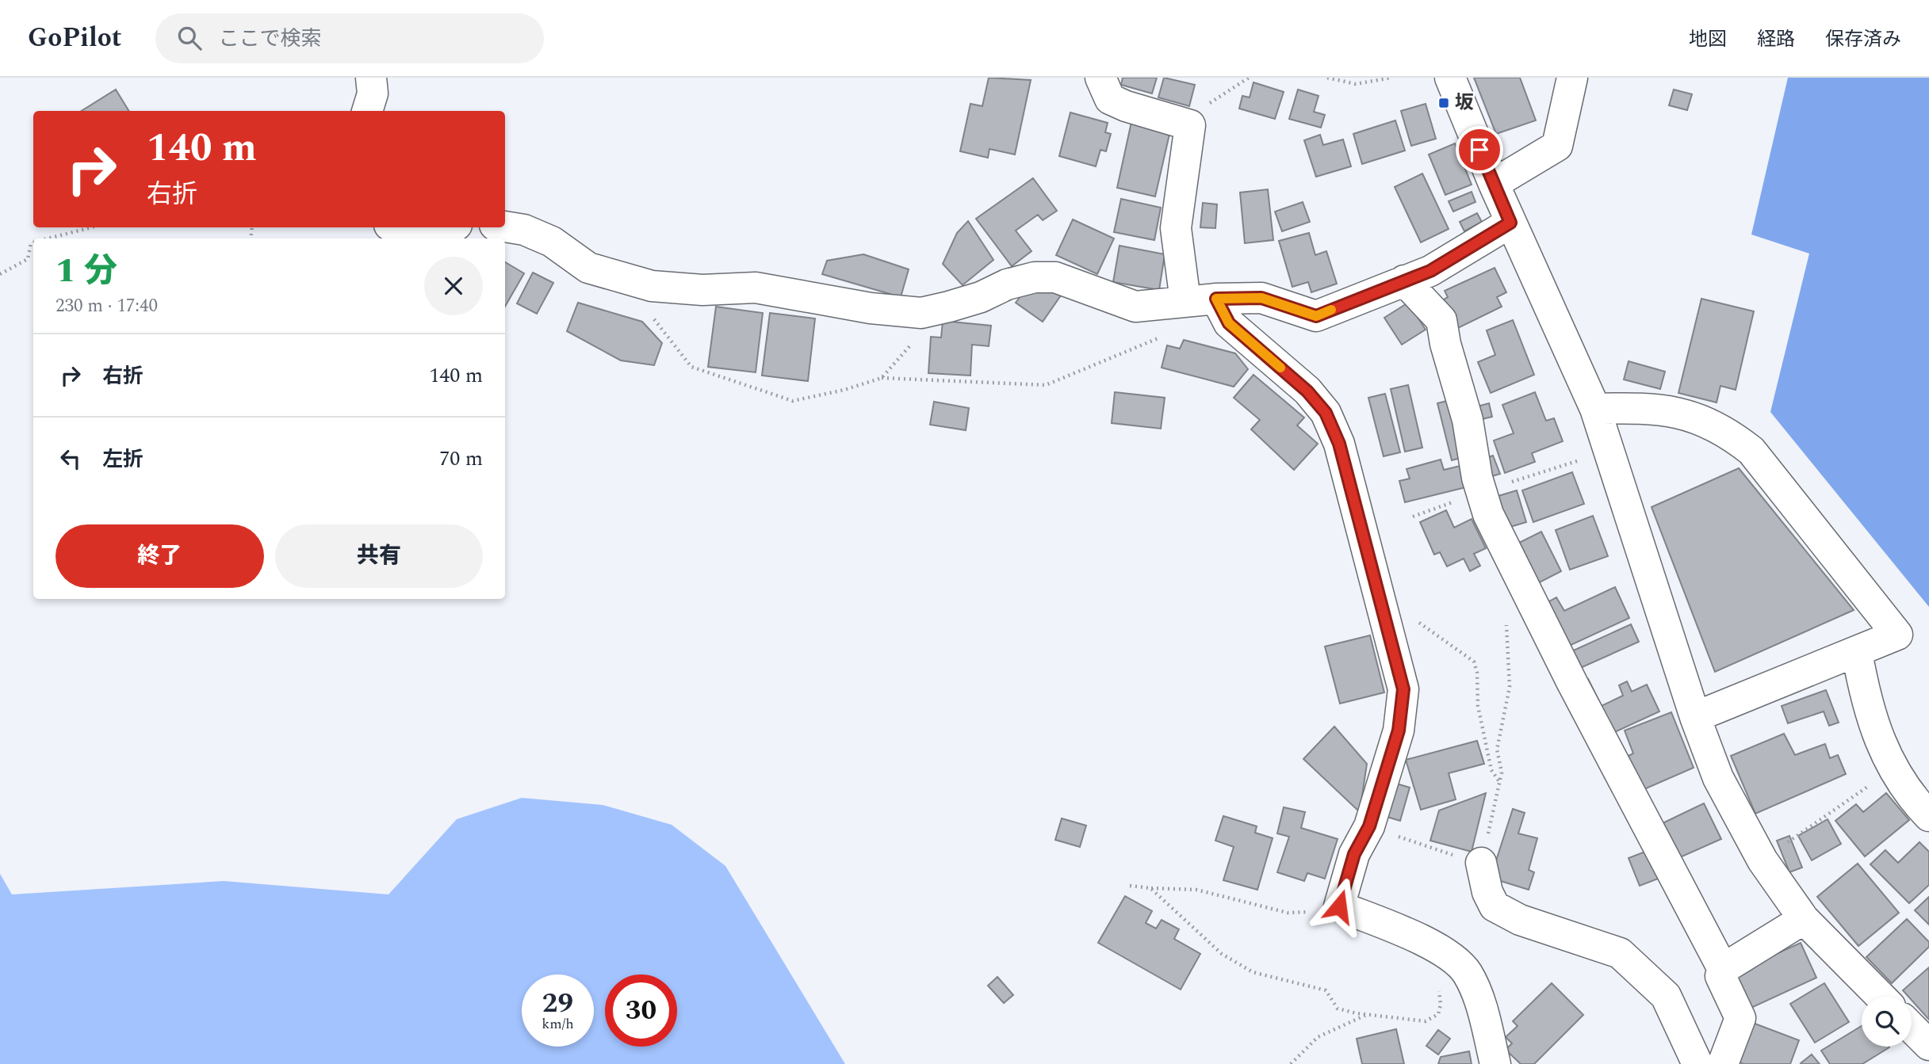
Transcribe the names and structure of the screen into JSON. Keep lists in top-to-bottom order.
{
  "places": {
    "transit": ["坂"]
  },
  "page": {
    "header": "GoPilot",
    "search": "ここで検索",
    "nav": ["地図", "経路", "保存済み"],
    "turn": ["140 m", "右折"],
    "heading": ["1 分", "230 m · 17:40"],
    "list": [
      {
        "name": "右折",
        "value": "140 m"
      },
      {
        "name": "左折",
        "value": "70 m"
      }
    ],
    "buttons": ["終了", "共有"],
    "speed": "29 km/h",
    "limit": "30"
  }
}
